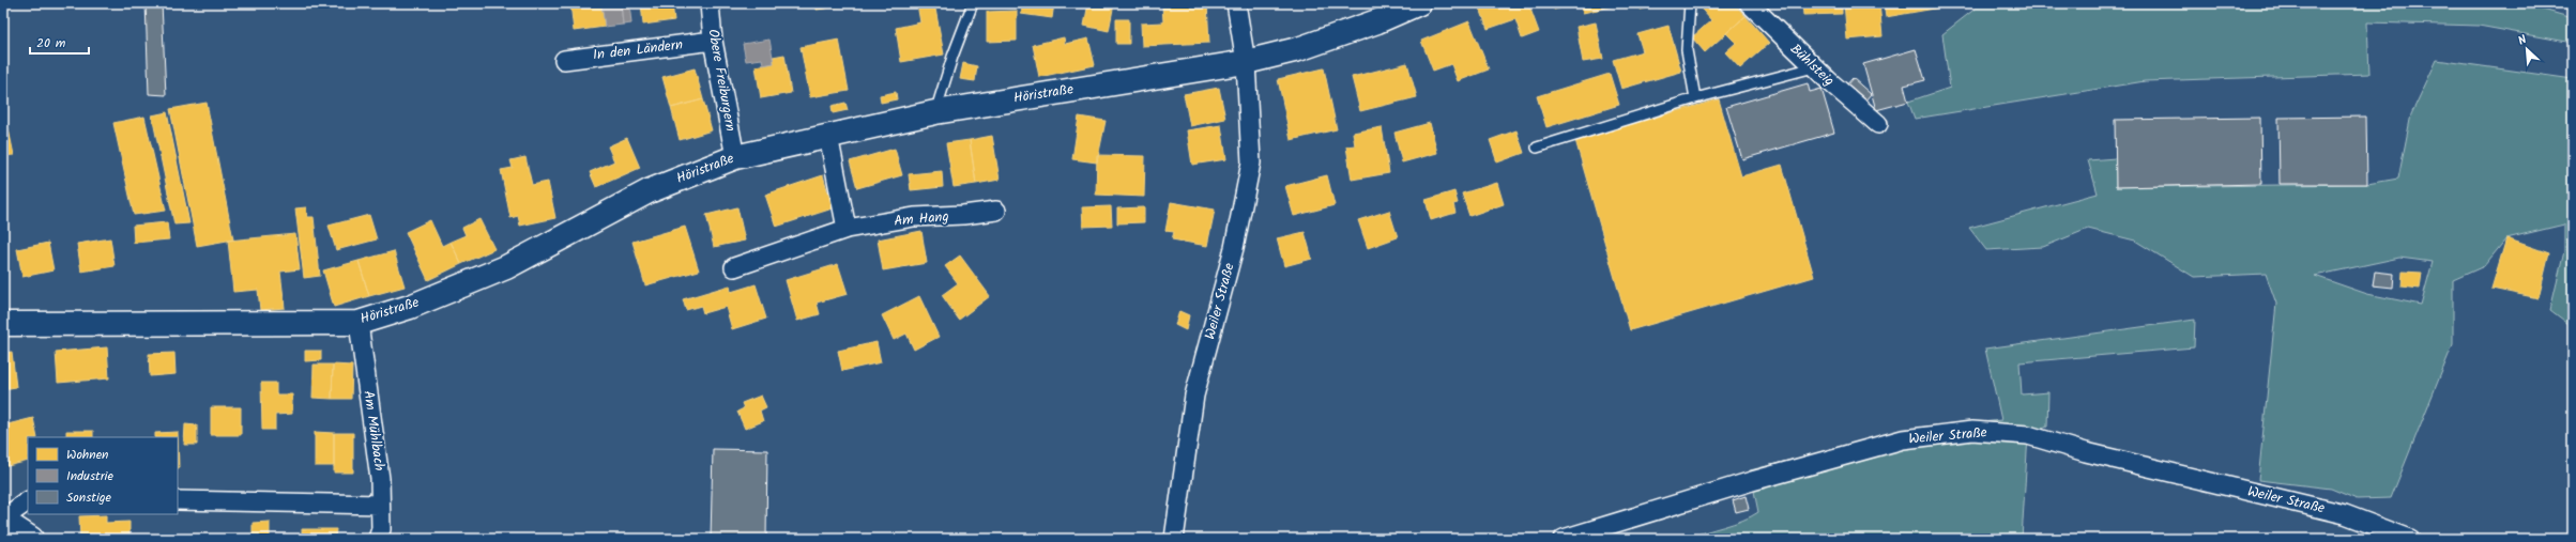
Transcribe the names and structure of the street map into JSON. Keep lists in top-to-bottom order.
{
  "streets": {
    "main road": ["Höristraße"],
    "street": [
      "In den Ländern",
      "Bühlsteig",
      "Obere Freiburgern",
      "Am Hang",
      "Weiler Straße",
      "Am Mühlbach"
    ]
  },
  "crossings": [
    ["In den Ländern", "Obere Freiburgern"],
    ["Obere Freiburgern", "Höristraße"],
    ["Höristraße", "Weiler Straße"],
    ["Höristraße", "Am Mühlbach"]
  ],
  "legend": ["Wohnen", "Industrie", "Sonstige"],
  "scale_bar": "20 m",
  "north": "top left"
}
